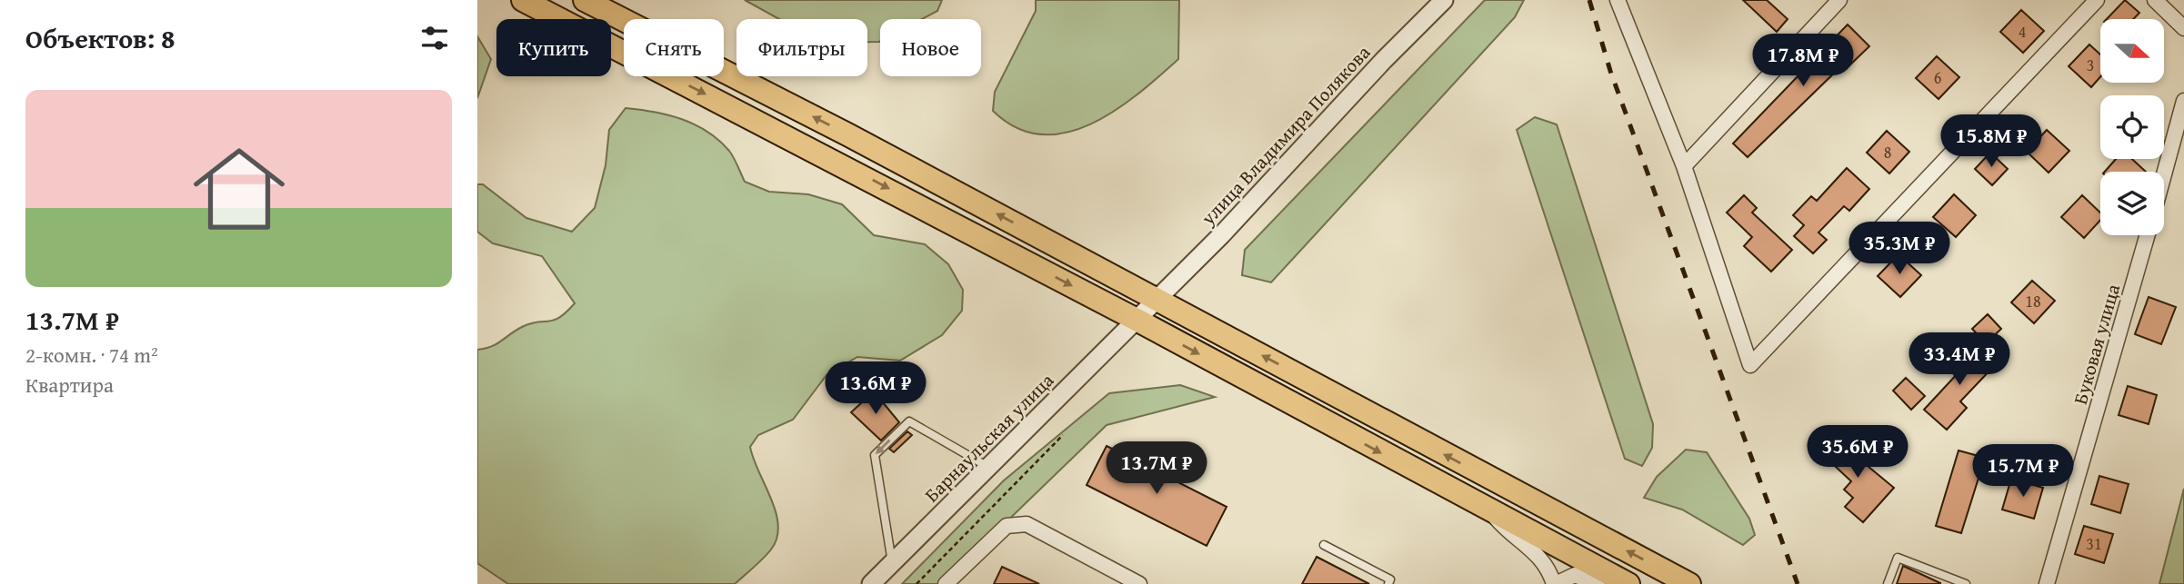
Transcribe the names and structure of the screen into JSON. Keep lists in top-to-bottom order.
{
  "streets": {
    "street": ["улица Владимира Полякова", "Буковая улица", "Барнаульская улица"]
  },
  "crossings": [
    ["улица Владимира Полякова", "Барнаульская улица"]
  ],
  "house_numbers": [
    "4",
    "3",
    "6",
    "8",
    "18",
    "31"
  ],
  "north": "right",
  "page": {
    "heading": "Объектов: 8",
    "chip": [
      "Купить",
      "Снять",
      "Фильтры",
      "Новое"
    ],
    "price": [
      "17.8M ₽",
      "15.8M ₽",
      "35.3M ₽",
      "33.4M ₽",
      "13.6M ₽",
      "35.6M ₽",
      "13.7M ₽",
      "15.7M ₽"
    ],
    "list": [
      {
        "name": "13.7M ₽",
        "note": "2-комн. · 74 m² · Квартира"
      }
    ]
  }
}
